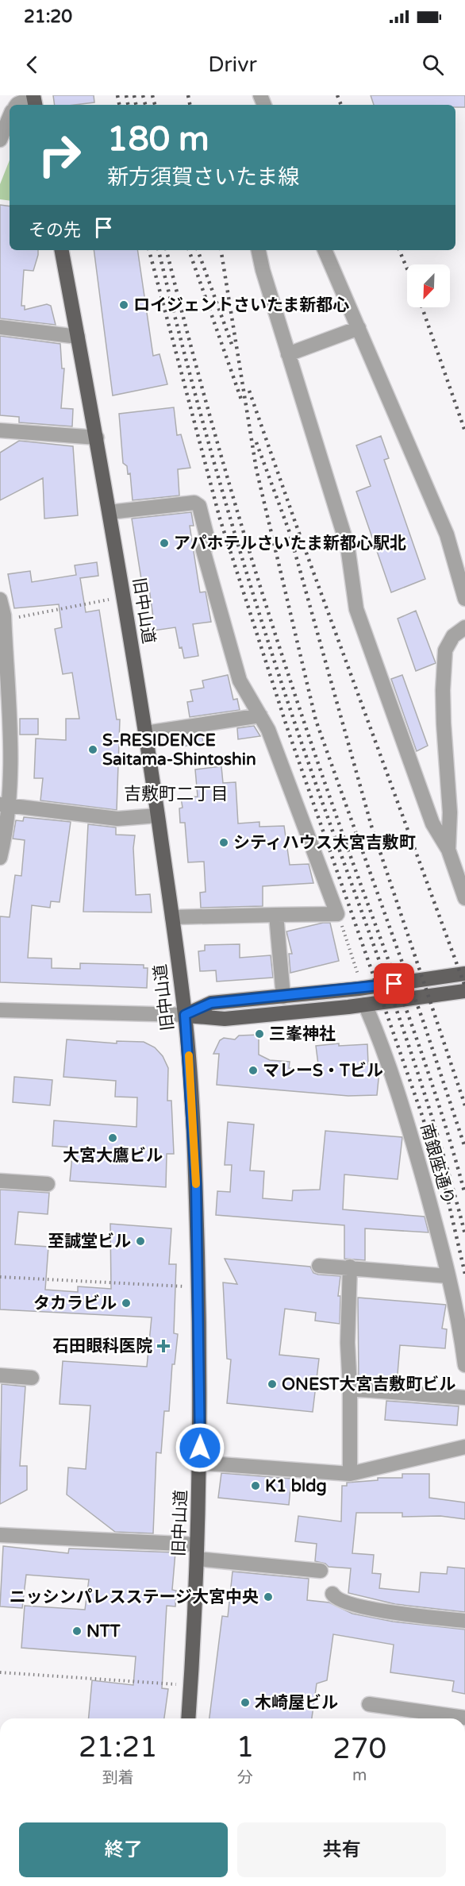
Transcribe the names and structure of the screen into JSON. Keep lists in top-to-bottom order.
{
  "streets": {
    "main road": ["旧中山道"],
    "street": ["南銀座通り"]
  },
  "districts": ["吉敷町二丁目"],
  "places": {
    "other": [
      "ロイジェントさいたま新都心",
      "アパホテルさいたま新都心駅北",
      "S-RESIDENCE Saitama-Shintoshin",
      "シティハウス大宮吉敷町",
      "三峯神社",
      "マレーS・Tビル",
      "大宮大鷹ビル",
      "至誠堂ビル",
      "タカラビル",
      "ONEST大宮吉敷町ビル",
      "K1 bldg",
      "ニッシンパレスステージ大宮中央",
      "NTT",
      "木崎屋ビル"
    ],
    "health": ["石田眼科医院"]
  },
  "north": "bottom left",
  "page": {
    "status": "21:20",
    "header": "Drivr",
    "turn": ["180 m", "新方須賀さいたま線"],
    "then": "その先",
    "eta": [
      "21:21",
      "到着",
      "1",
      "分",
      "270",
      "m"
    ],
    "buttons": ["終了", "共有"]
  }
}
